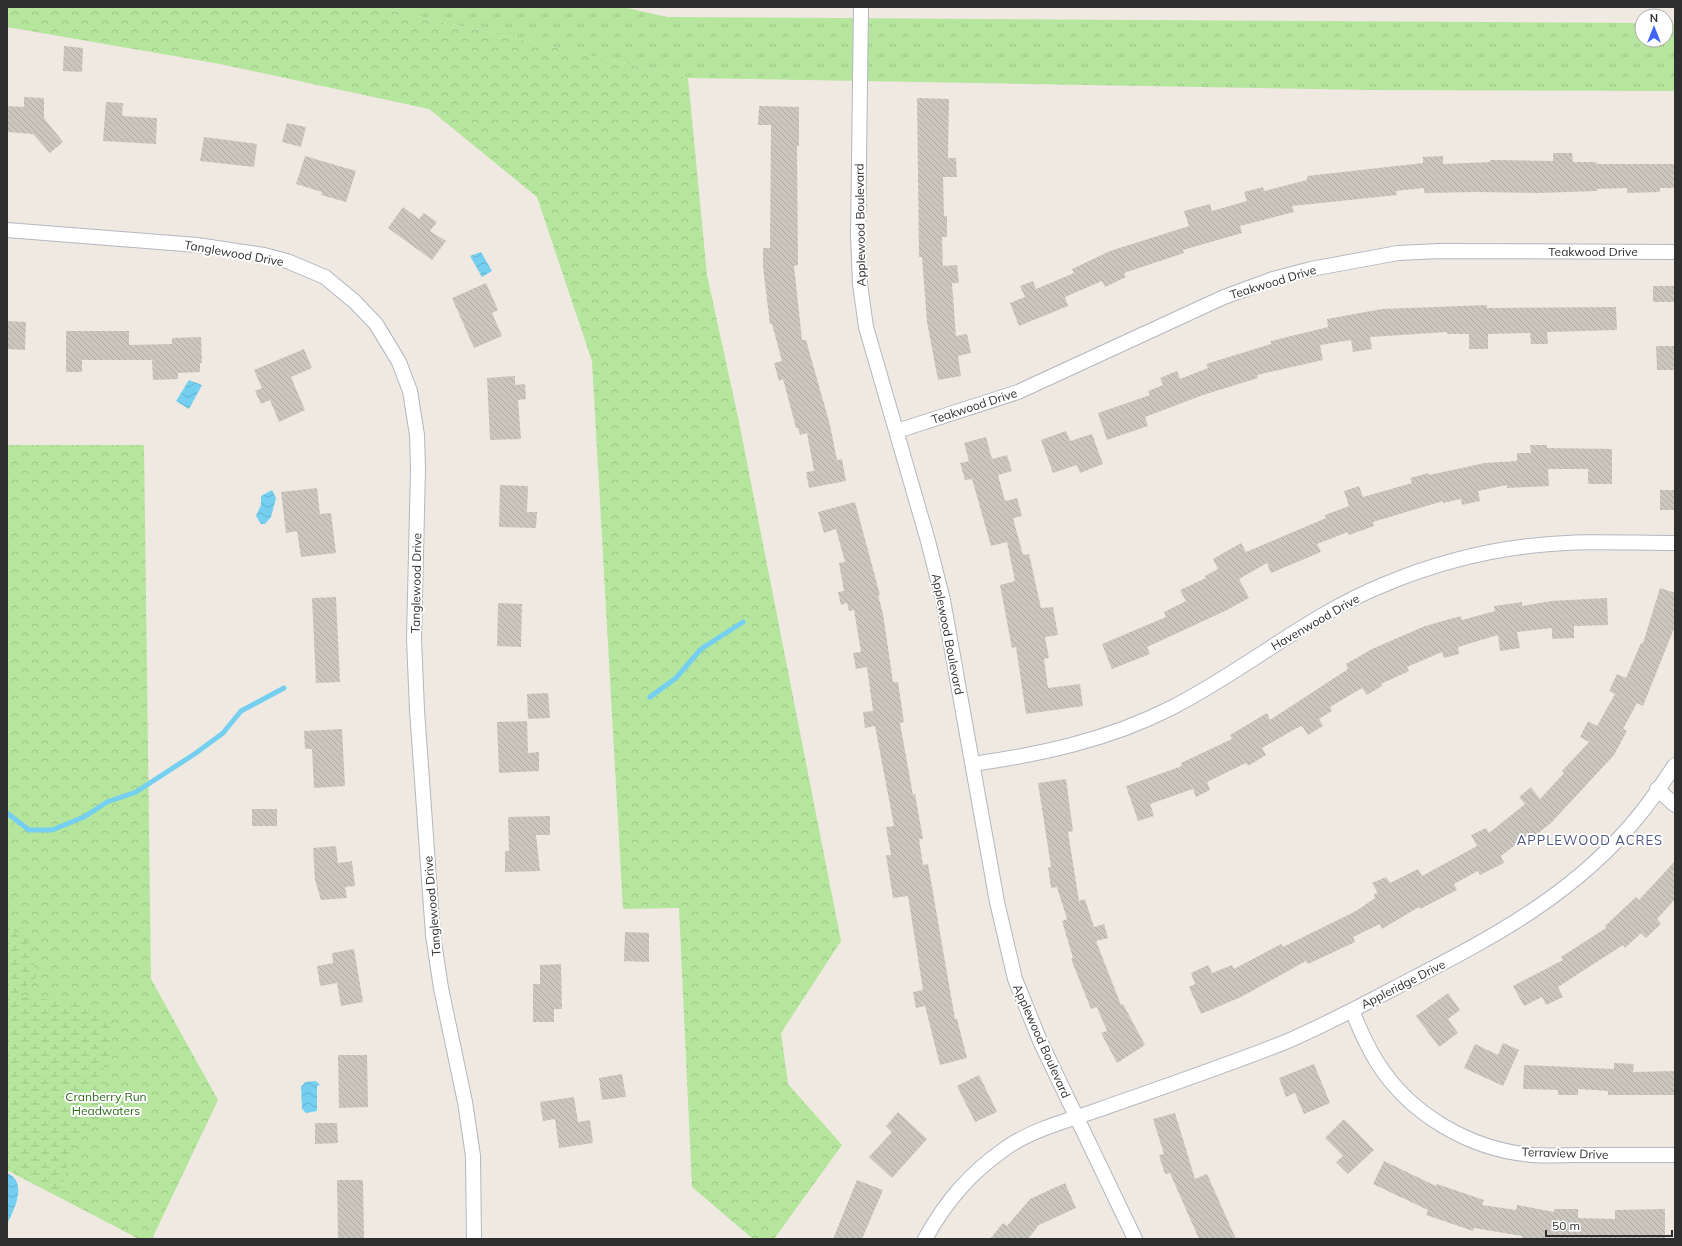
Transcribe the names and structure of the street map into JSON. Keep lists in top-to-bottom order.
{
  "streets": {
    "street": [
      "Applewood Boulevard",
      "Teakwood Drive",
      "Tanglewood Drive",
      "Havenwood Drive",
      "Appleridge Drive",
      "Terraview Drive"
    ]
  },
  "crossings": [
    ["Applewood Boulevard", "Teakwood Drive"],
    ["Applewood Boulevard", "Havenwood Drive"],
    ["Applewood Boulevard", "Appleridge Drive"],
    ["Appleridge Drive", "Terraview Drive"]
  ],
  "districts": ["APPLEWOOD ACRES"],
  "parks": ["Cranberry Run Headwaters"],
  "scale_bar": "50 m",
  "north": "top"
}
